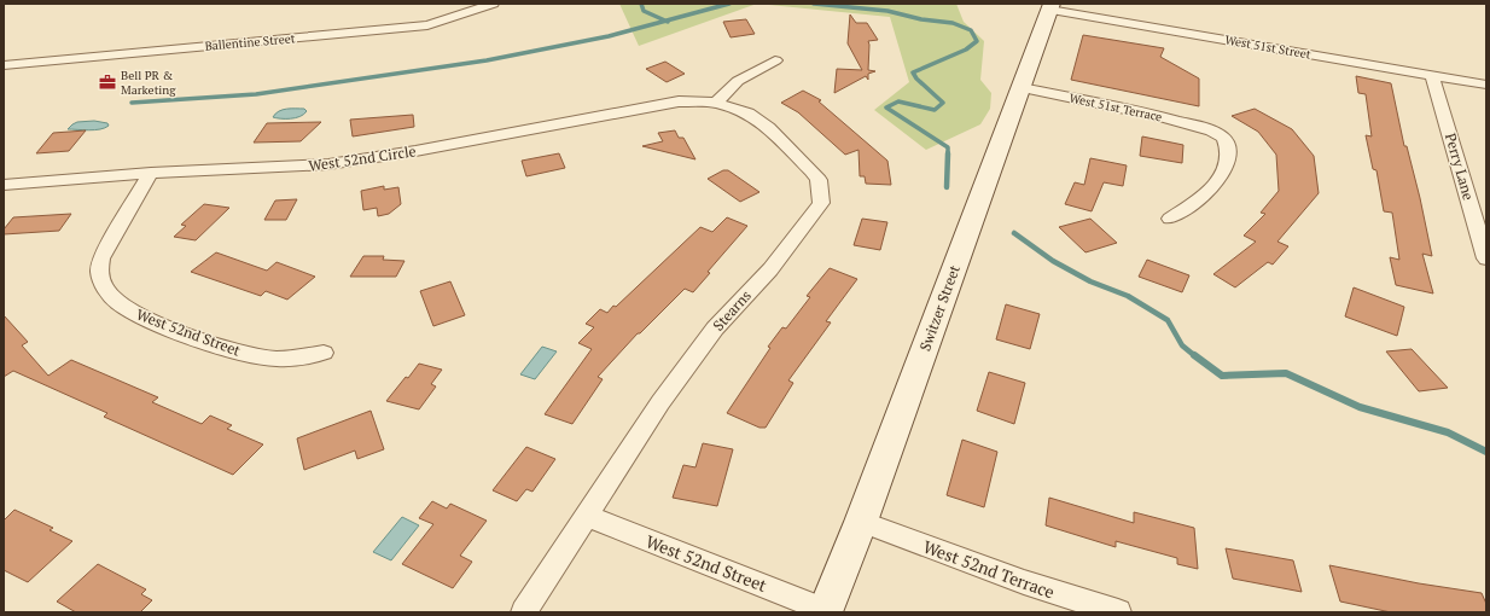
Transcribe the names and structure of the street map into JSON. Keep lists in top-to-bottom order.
{
  "streets": {
    "street": [
      "Ballentine Street",
      "West 51st Street",
      "West 51st Terrace",
      "West 52nd Circle",
      "Perry Lane",
      "Switzer Street",
      "Stearns",
      "West 52nd Street",
      "West 52nd Terrace"
    ]
  },
  "crossings": [
    ["West 51st Street", "Perry Lane"],
    ["West 51st Street", "Switzer Street"],
    ["West 51st Terrace", "Switzer Street"],
    ["West 52nd Circle", "Stearns"],
    ["West 52nd Circle", "West 52nd Street"],
    ["Switzer Street", "West 52nd Street"],
    ["Switzer Street", "West 52nd Terrace"],
    ["Stearns", "West 52nd Street"]
  ],
  "places": {
    "office": ["Bell PR & Marketing"]
  }
}
